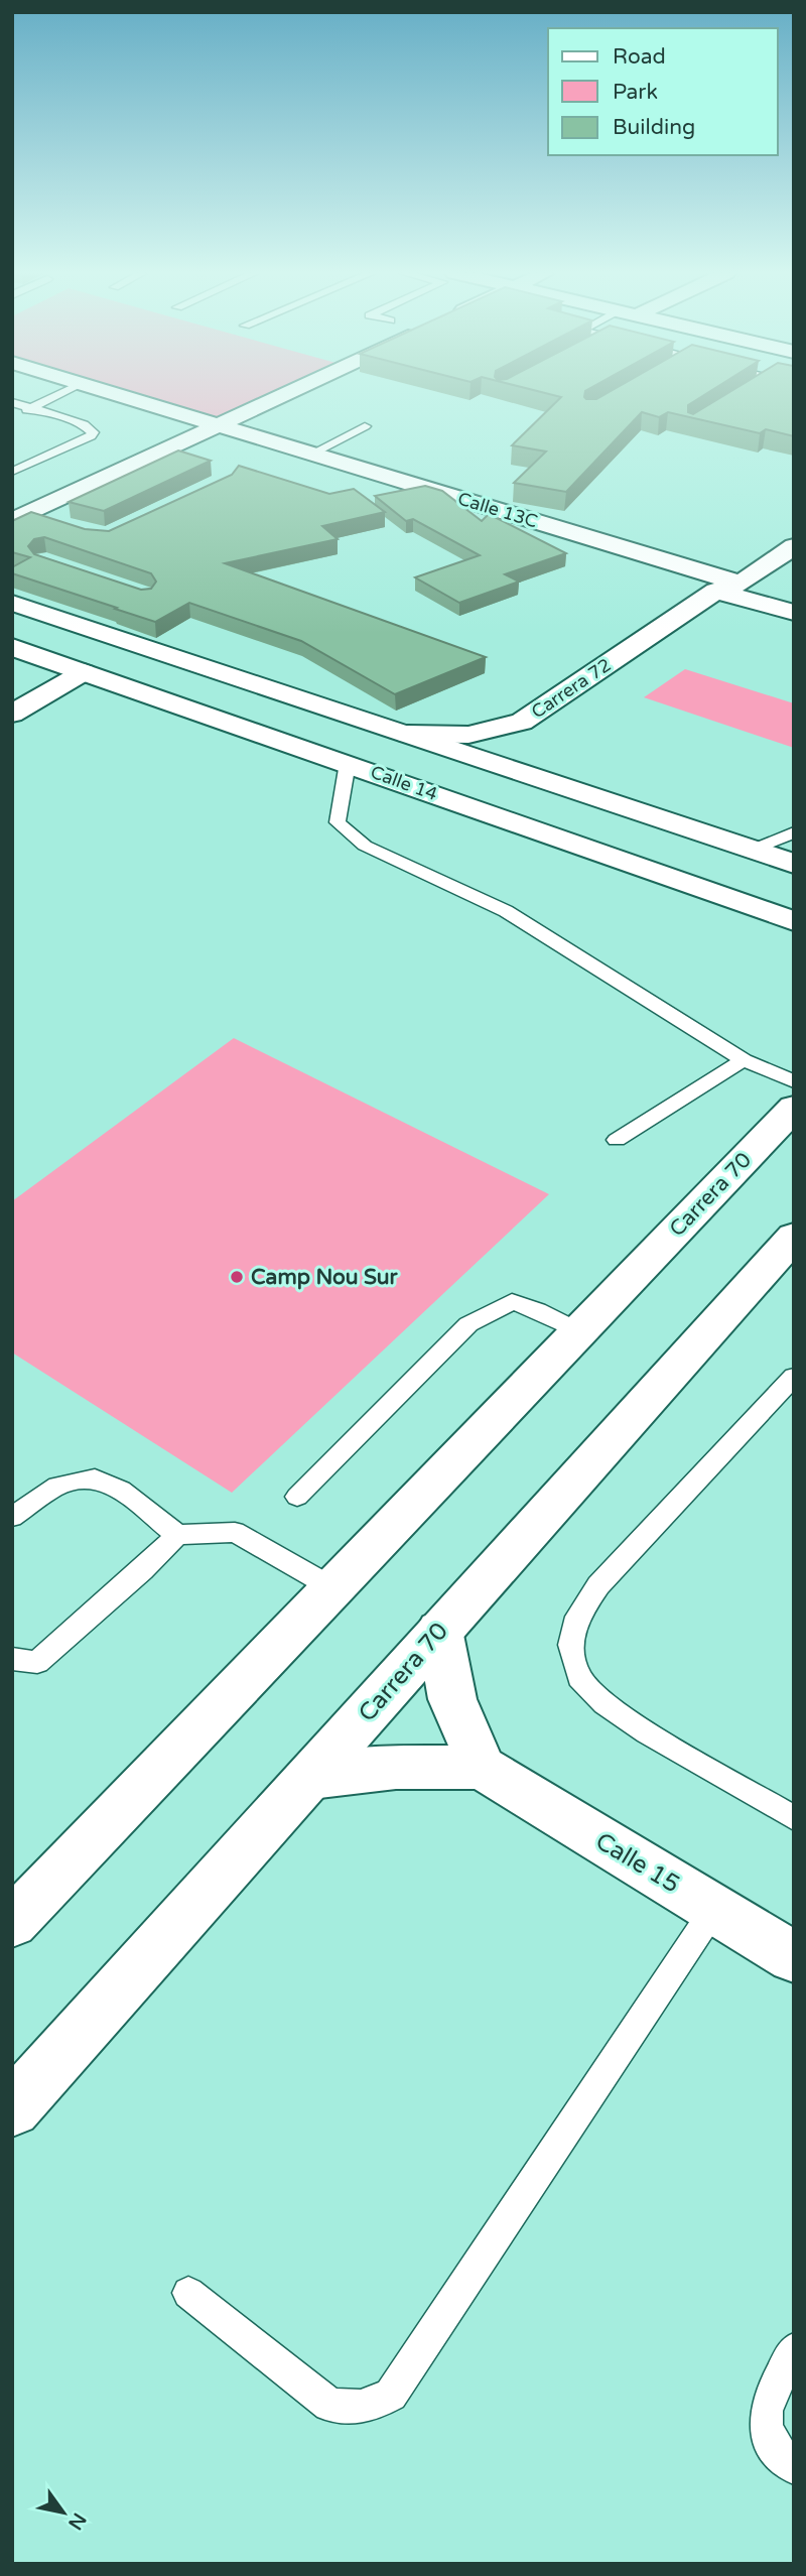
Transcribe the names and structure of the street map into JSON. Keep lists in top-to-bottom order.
{
  "streets": {
    "street": [
      "Calle 13C",
      "Carrera 72",
      "Calle 14",
      "Carrera 70",
      "Calle 15"
    ]
  },
  "crossings": [
    ["Calle 13C", "Carrera 72"]
  ],
  "places": ["Camp Nou Sur"],
  "legend": ["Road", "Park", "Building"],
  "north": "bottom right"
}
